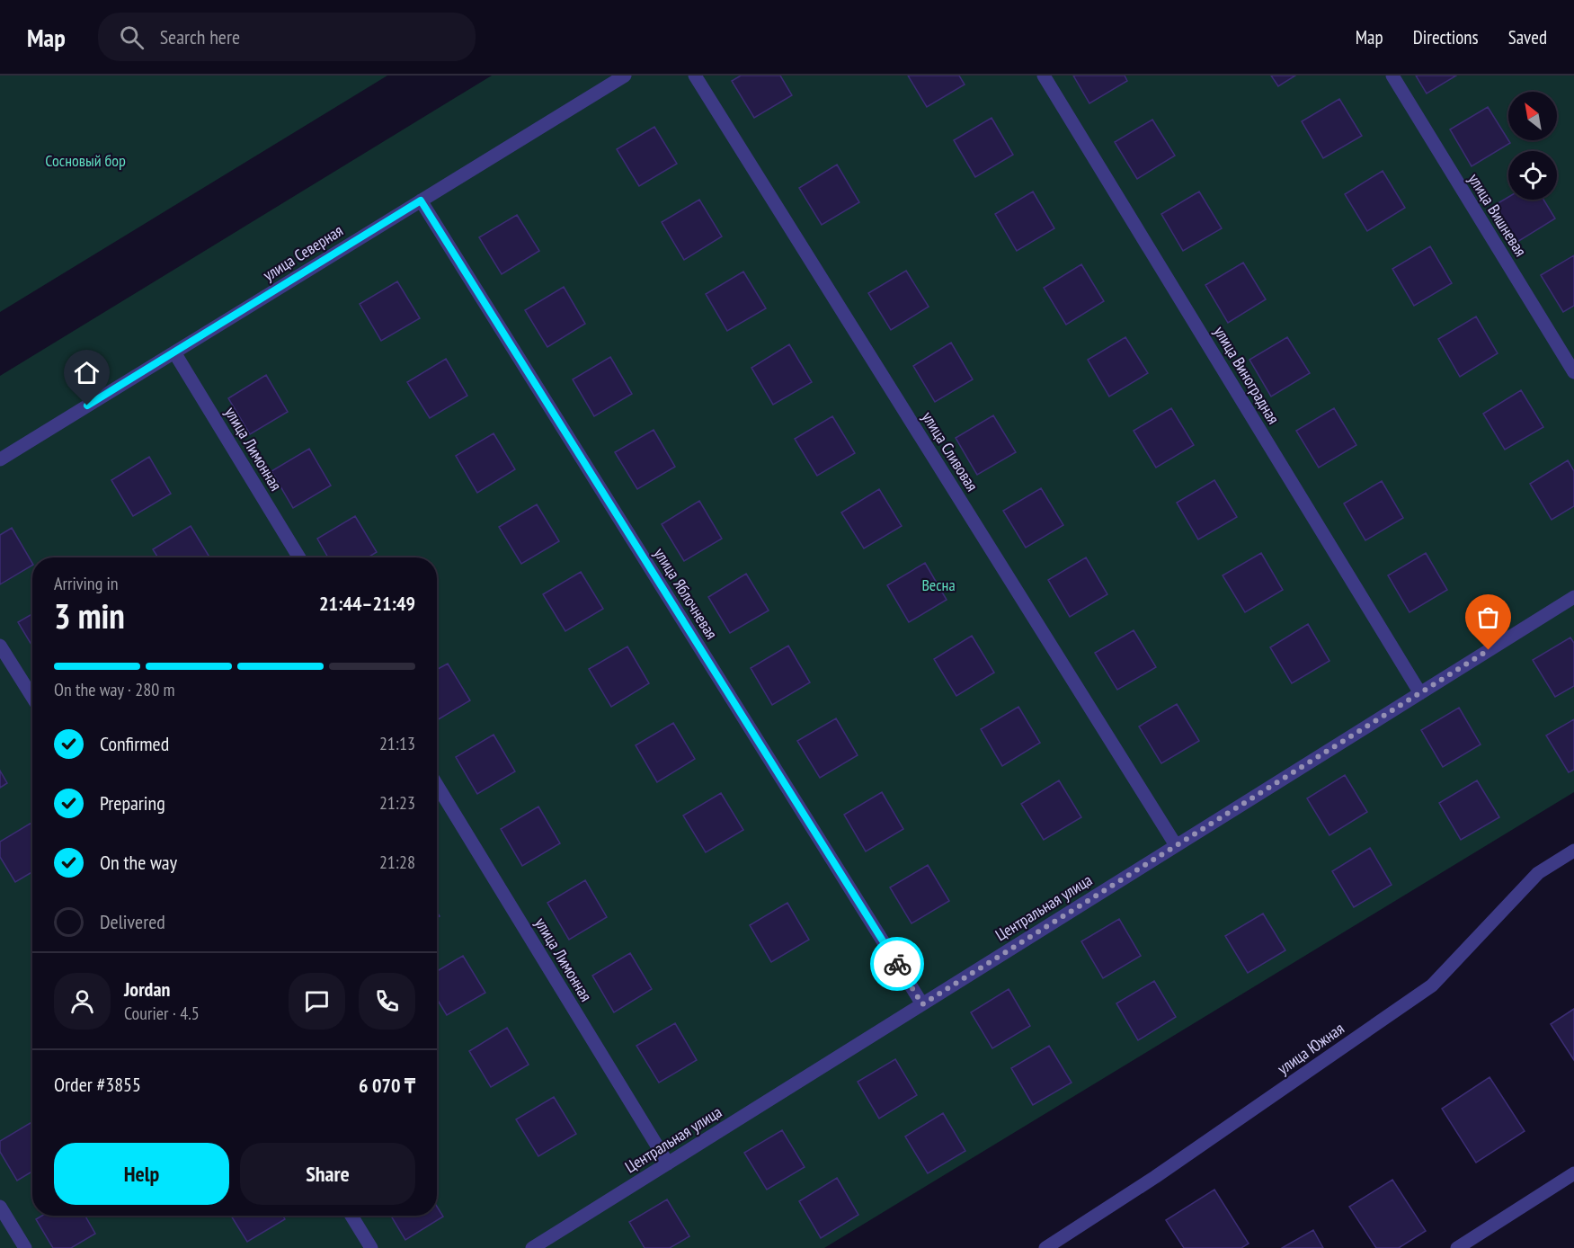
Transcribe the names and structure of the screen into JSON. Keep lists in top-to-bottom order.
{
  "streets": {
    "street": [
      "улица Вишневая",
      "улица Северная",
      "улица Виноградная",
      "улица Лимонная",
      "улица Сливовая",
      "улица Яблочневая",
      "Центральная улица",
      "улица Южная"
    ]
  },
  "crossings": [
    ["улица Северная", "улица Лимонная"],
    ["улица Северная", "улица Яблочневая"],
    ["улица Виноградная", "Центральная улица"],
    ["улица Лимонная", "Центральная улица"],
    ["улица Сливовая", "Центральная улица"],
    ["улица Яблочневая", "Центральная улица"]
  ],
  "parks": ["Сосновый бор", "Весна"],
  "north": "top left",
  "page": {
    "header": "Map",
    "search": "Search here",
    "nav": ["Map", "Directions", "Saved"],
    "heading": ["3 min", "Arriving in", "21:44–21:49"],
    "panel": [
      "Jordan",
      "Courier · 4.5",
      "Order #3855",
      "6 070 ₸"
    ],
    "bar": "On the way · 280 m",
    "list": [
      ["Confirmed", "21:13"],
      ["Preparing", "21:23"],
      ["On the way", "21:28"],
      "Delivered"
    ],
    "buttons": ["Help", "Share"]
  }
}
